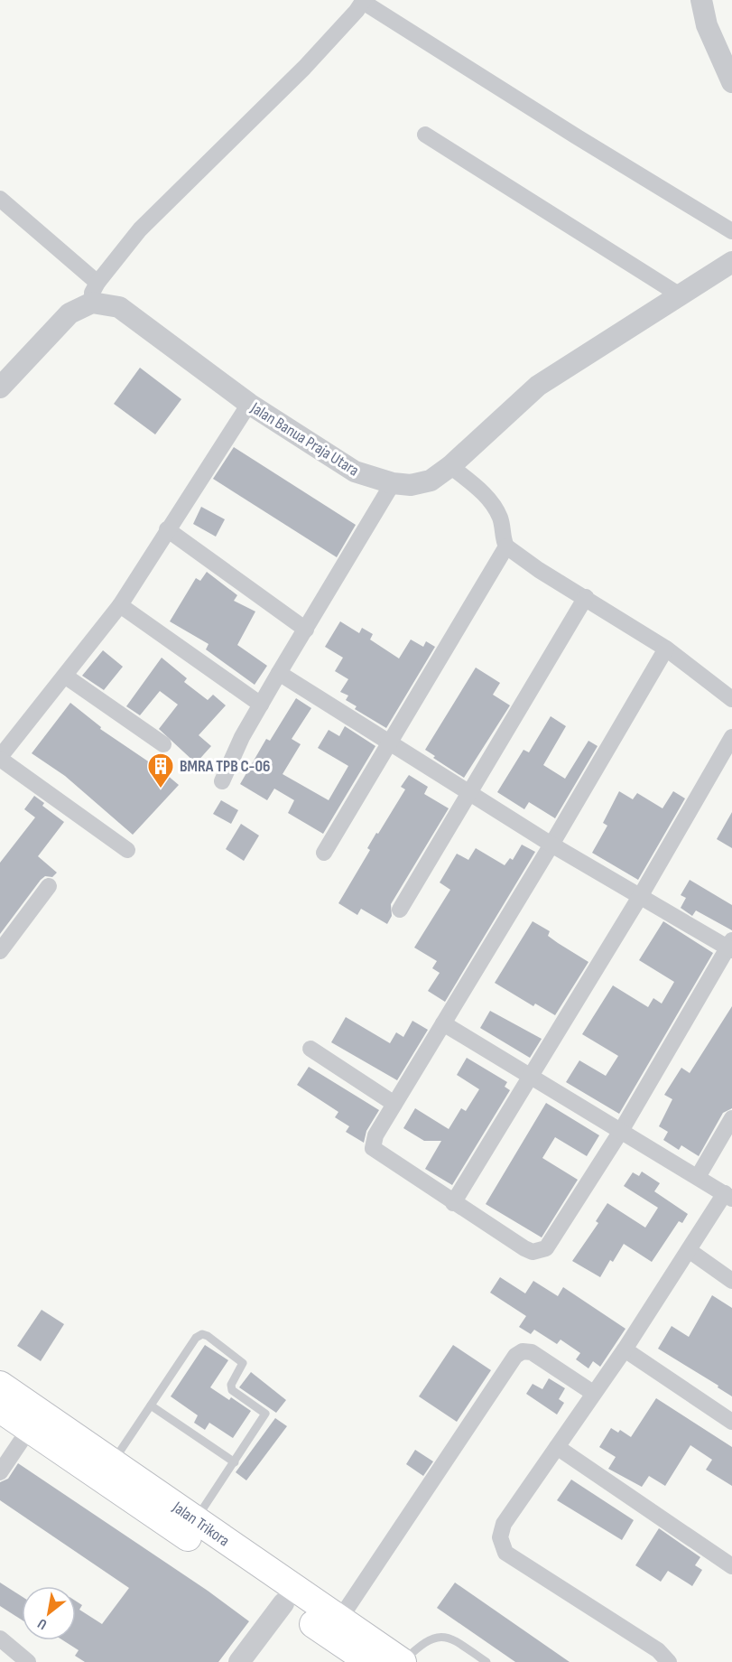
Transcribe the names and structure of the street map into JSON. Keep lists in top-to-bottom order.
{
  "streets": {
    "main road": ["Jalan Trikora"],
    "street": ["Jalan Banua Praja Utara"]
  },
  "places": {
    "building": ["BMRA TPB C-06"]
  },
  "north": "bottom left"
}
